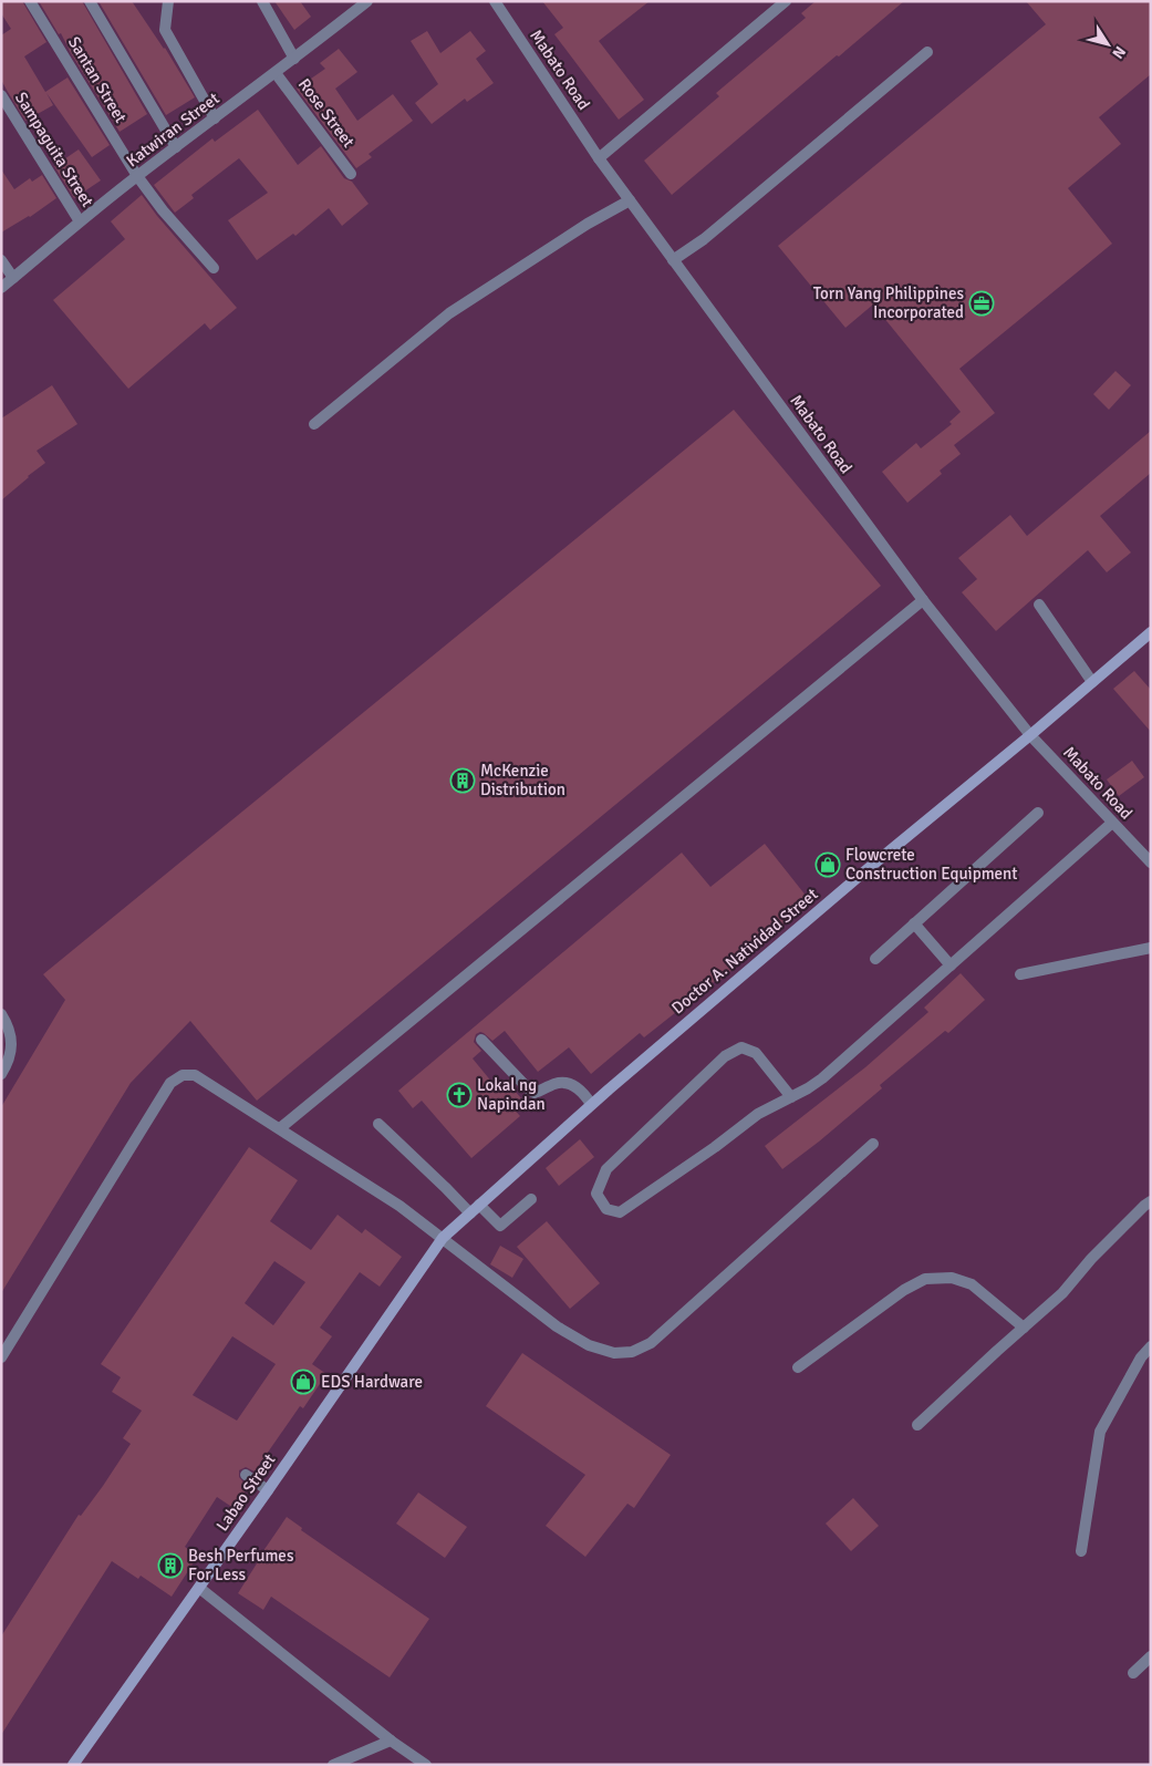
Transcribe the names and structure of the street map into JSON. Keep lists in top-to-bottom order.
{
  "streets": {
    "main road": ["Doctor A. Natividad Street", "Labao Street"],
    "street": [
      "Mabato Road",
      "Santan Street",
      "Rose Street",
      "Katwiran Street",
      "Sampaguita Street"
    ]
  },
  "crossings": [
    ["Mabato Road", "Doctor A. Natividad Street"],
    ["Santan Street", "Katwiran Street"],
    ["Rose Street", "Katwiran Street"],
    ["Katwiran Street", "Sampaguita Street"],
    ["Doctor A. Natividad Street", "Labao Street"]
  ],
  "places": {
    "office": ["Torn Yang Philippines Incorporated"],
    "building": ["McKenzie Distribution", "Besh Perfumes For Less"],
    "shop": ["Flowcrete Construction Equipment", "EDS Hardware"],
    "church": ["Lokal ng Napindan"]
  },
  "north": "bottom right"
}
